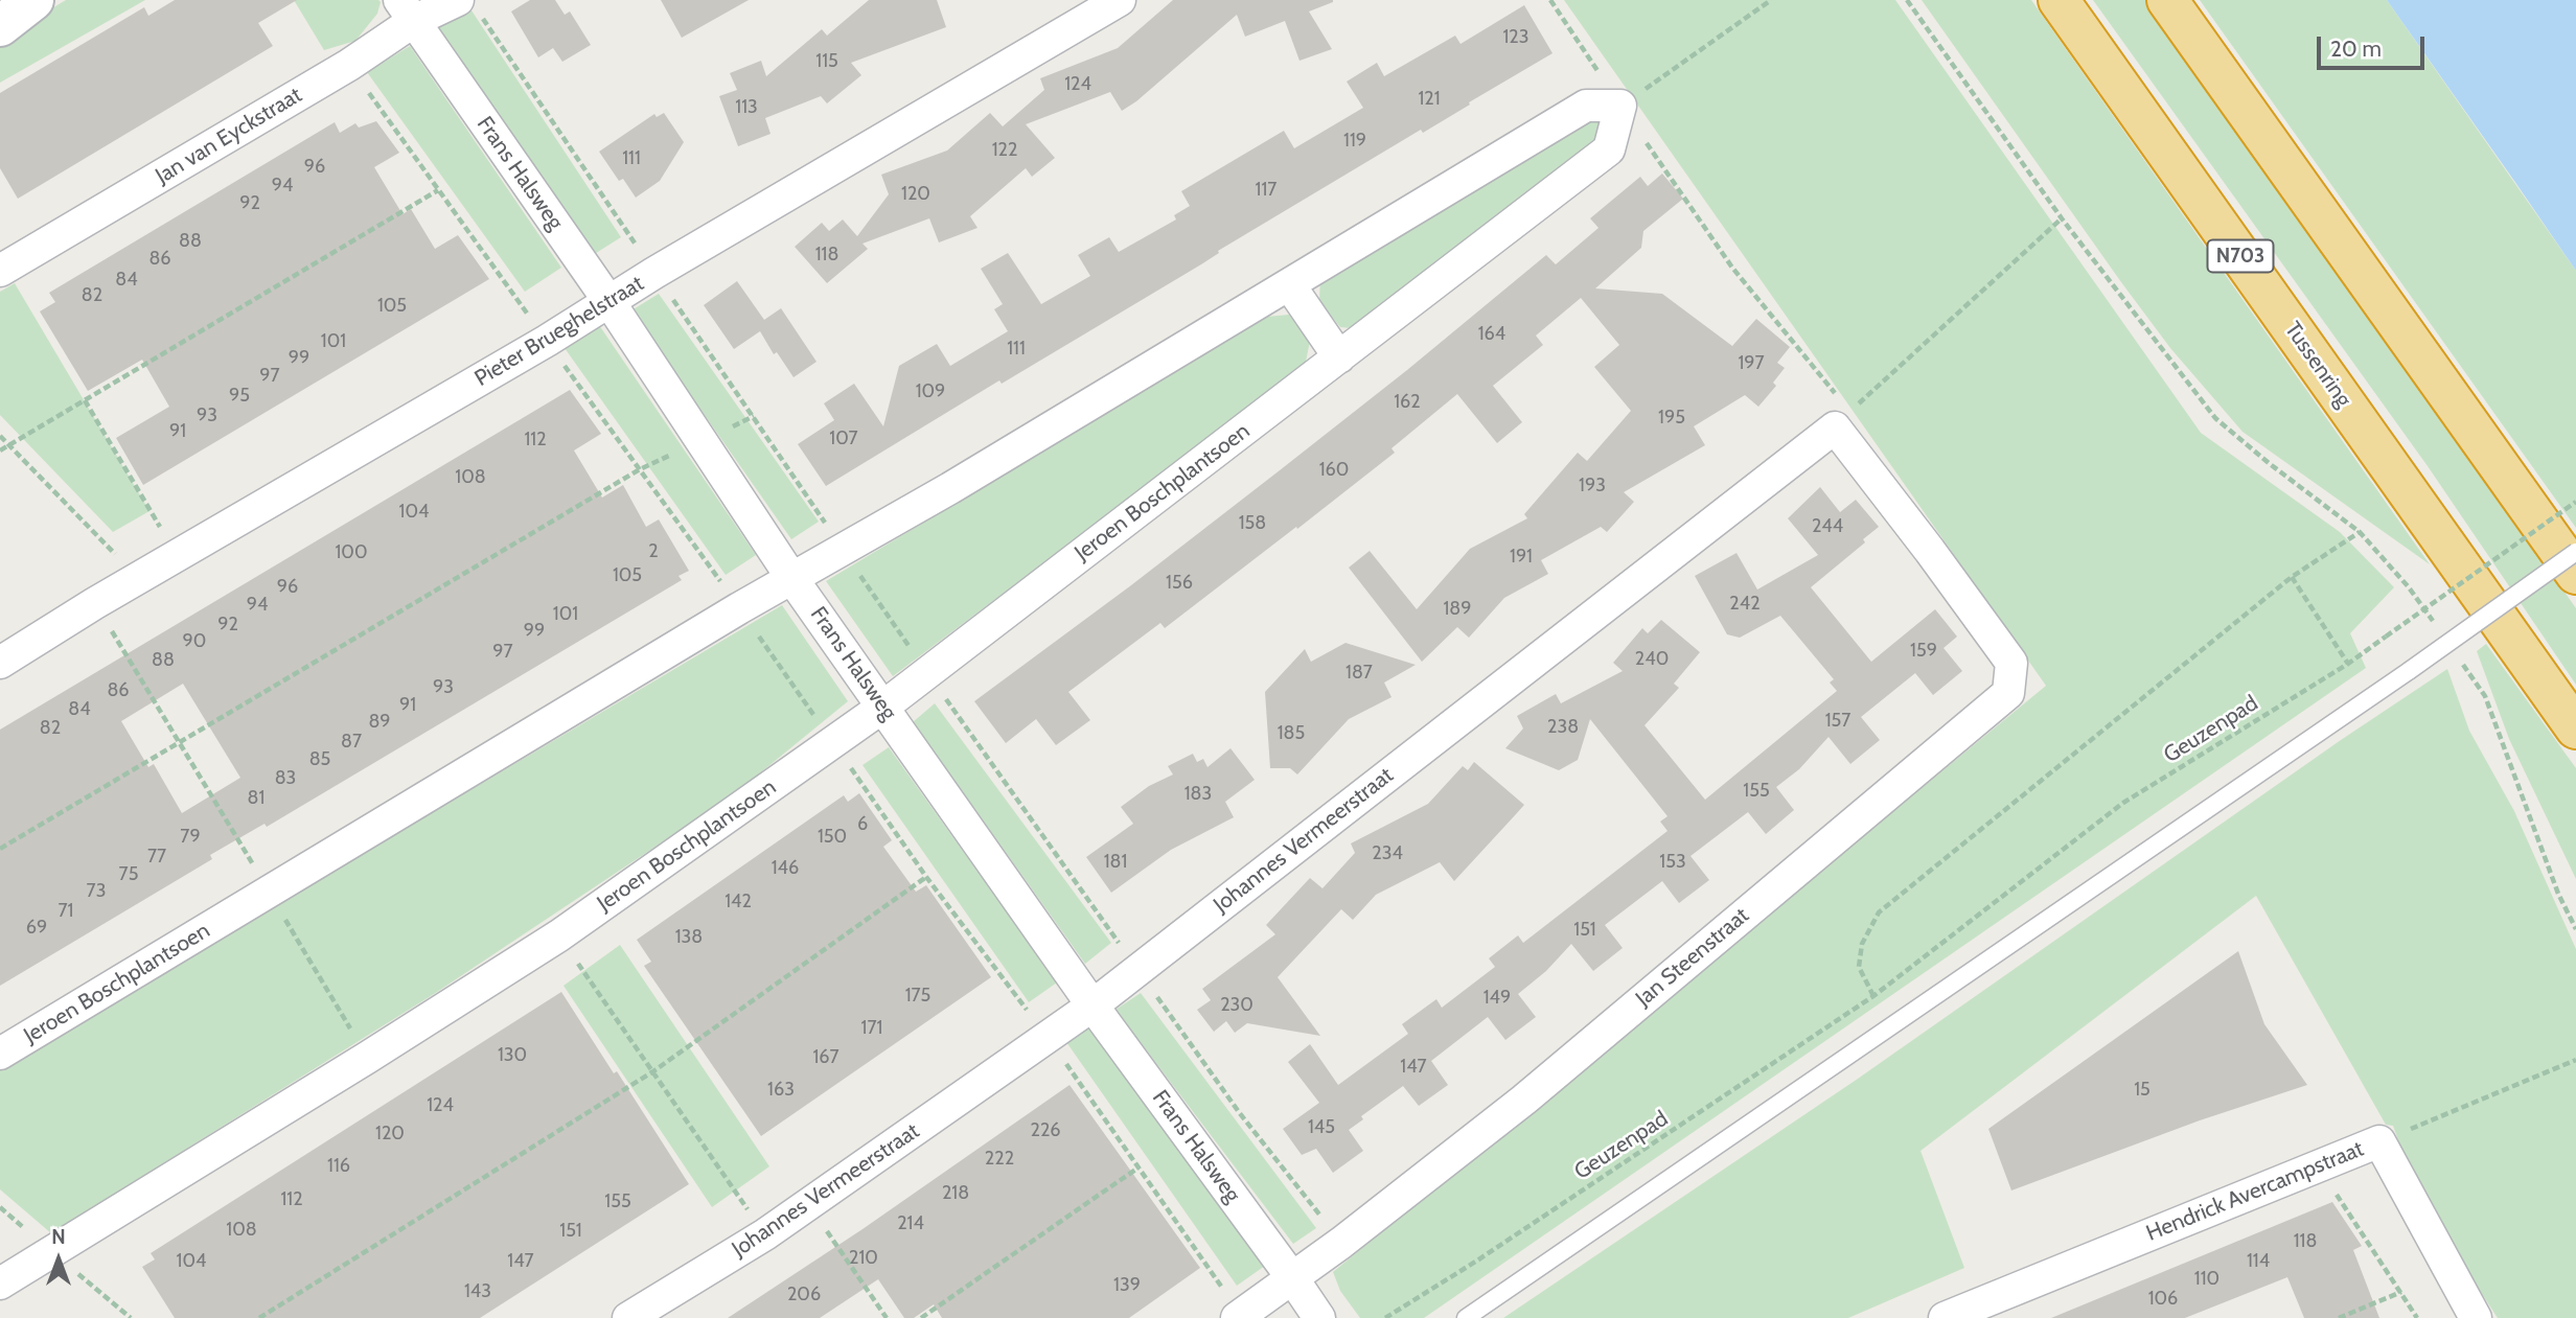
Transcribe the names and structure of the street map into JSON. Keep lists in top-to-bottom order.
{
  "streets": {
    "highway": ["N703", "Tussenring"],
    "street": [
      "Jan van Eyckstraat",
      "Frans Halsweg",
      "Pieter Brueghelstraat",
      "Jeroen Boschplantsoen",
      "Johannes Vermeerstraat",
      "Jan Steenstraat",
      "Hendrick Avercampstraat"
    ],
    "path": ["Geuzenpad"]
  },
  "crossings": [
    ["Jan van Eyckstraat", "Frans Halsweg"],
    ["Frans Halsweg", "Pieter Brueghelstraat"],
    ["Frans Halsweg", "Jeroen Boschplantsoen"],
    ["Frans Halsweg", "Johannes Vermeerstraat"],
    ["Frans Halsweg", "Jan Steenstraat"],
    ["Johannes Vermeerstraat", "Jan Steenstraat"]
  ],
  "house_numbers": [
    "123",
    "115",
    "124",
    "121",
    "113",
    "119",
    "122",
    "111",
    "96",
    "94",
    "117",
    "120",
    "92",
    "88",
    "118",
    "86",
    "84",
    "82",
    "105",
    "164",
    "101",
    "111",
    "99",
    "197",
    "97",
    "109",
    "95",
    "162",
    "93",
    "195",
    "91",
    "107",
    "112",
    "160",
    "108",
    "193",
    "104",
    "158",
    "244",
    "2",
    "100",
    "191",
    "105",
    "156",
    "96",
    "242",
    "94",
    "189",
    "101",
    "92",
    "99",
    "90",
    "159",
    "97",
    "240",
    "88",
    "187",
    "93",
    "86",
    "91",
    "84",
    "157",
    "89",
    "238",
    "82",
    "185",
    "87",
    "85",
    "83",
    "155",
    "183",
    "81",
    "6",
    "79",
    "150",
    "234",
    "77",
    "181",
    "153",
    "146",
    "75",
    "73",
    "142",
    "71",
    "69",
    "151",
    "138",
    "175",
    "149",
    "230",
    "171",
    "130",
    "167",
    "147",
    "163",
    "15",
    "124",
    "145",
    "226",
    "120",
    "222",
    "116",
    "218",
    "112",
    "155",
    "214",
    "108",
    "151",
    "118",
    "210",
    "104",
    "147",
    "114",
    "110",
    "139",
    "143",
    "206",
    "106"
  ],
  "scale_bar": "20 m",
  "north": "top"
}
